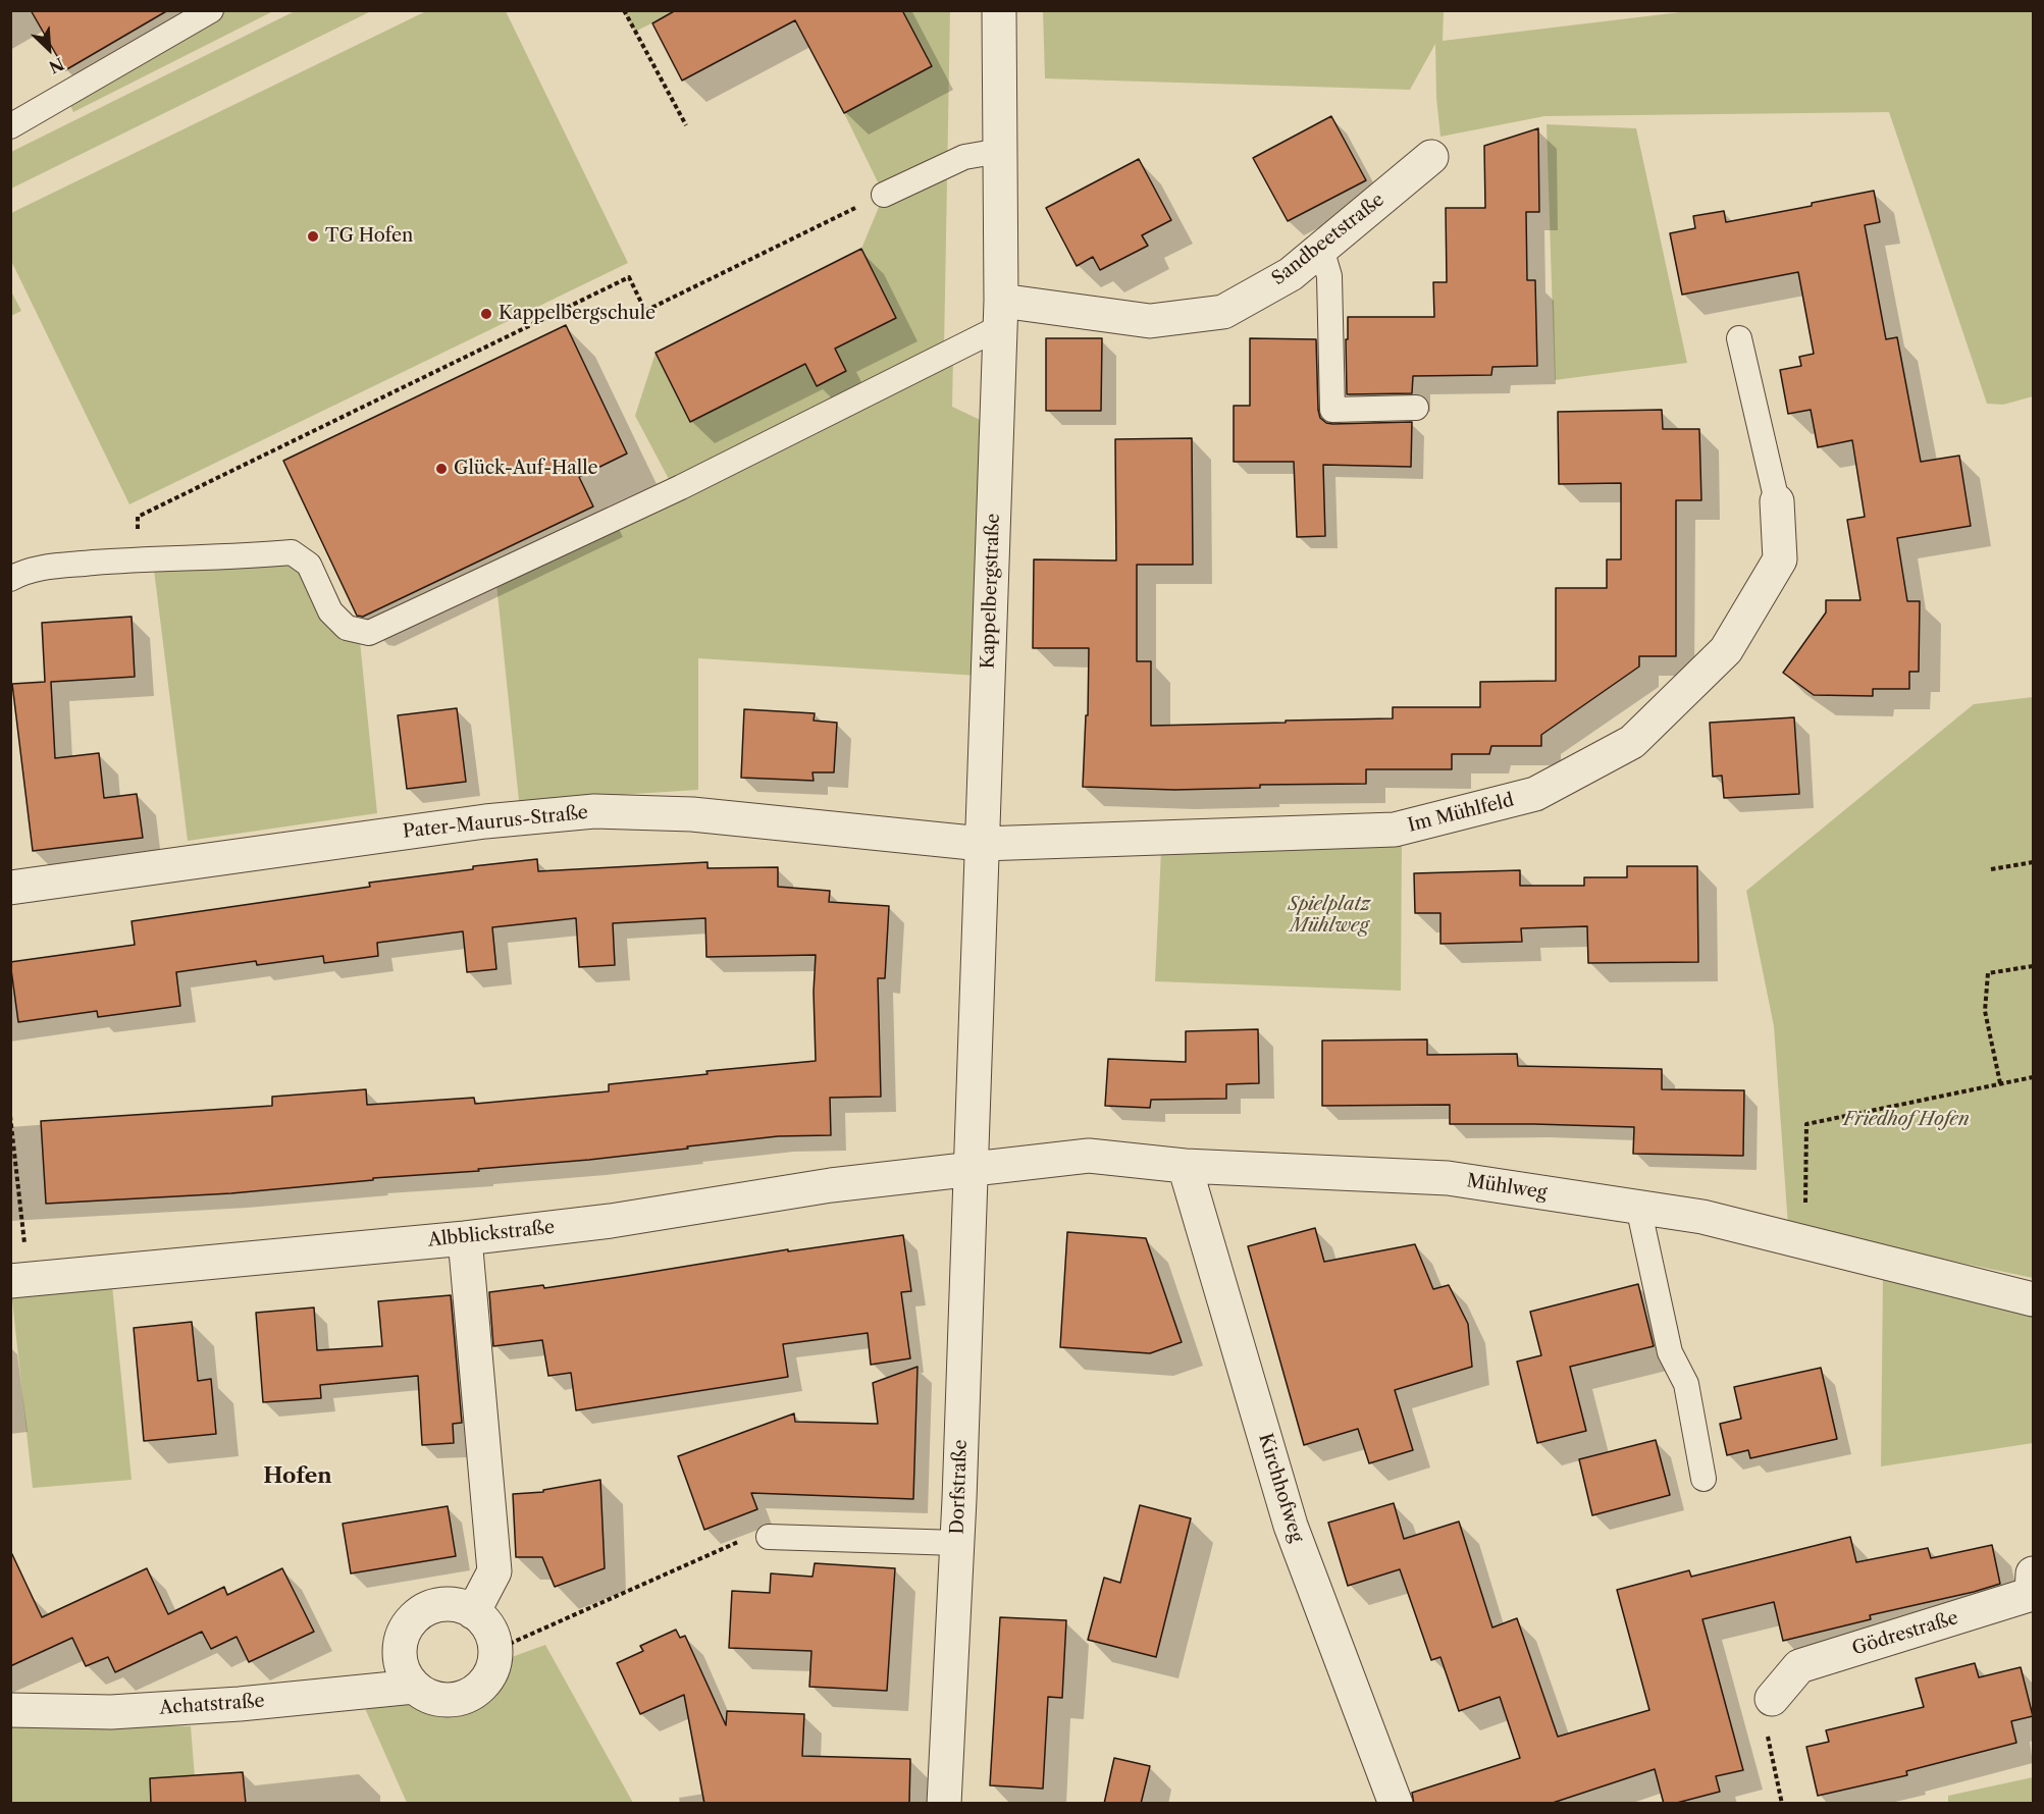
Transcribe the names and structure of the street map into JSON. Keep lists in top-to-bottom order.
{
  "streets": {
    "street": [
      "Sandbeetstraße",
      "Kappelbergstraße",
      "Im Mühlfeld",
      "Pater-Maurus-Straße",
      "Mühlweg",
      "Albblickstraße",
      "Dorfstraße",
      "Kirchhofweg",
      "Gödrestraße",
      "Achatstraße"
    ]
  },
  "crossings": [
    ["Sandbeetstraße", "Kappelbergstraße"],
    ["Kappelbergstraße", "Im Mühlfeld"],
    ["Kappelbergstraße", "Pater-Maurus-Straße"],
    ["Kappelbergstraße", "Mühlweg"],
    ["Kappelbergstraße", "Albblickstraße"],
    ["Kappelbergstraße", "Dorfstraße"],
    ["Im Mühlfeld", "Pater-Maurus-Straße"],
    ["Mühlweg", "Albblickstraße"],
    ["Mühlweg", "Dorfstraße"],
    ["Mühlweg", "Kirchhofweg"],
    ["Albblickstraße", "Dorfstraße"]
  ],
  "districts": ["Hofen"],
  "parks": ["Spielplatz Mühlweg", "Friedhof Hofen"],
  "places": ["TG Hofen", "Kappelbergschule", "Glück-Auf-Halle"],
  "north": "bottom right"
}
